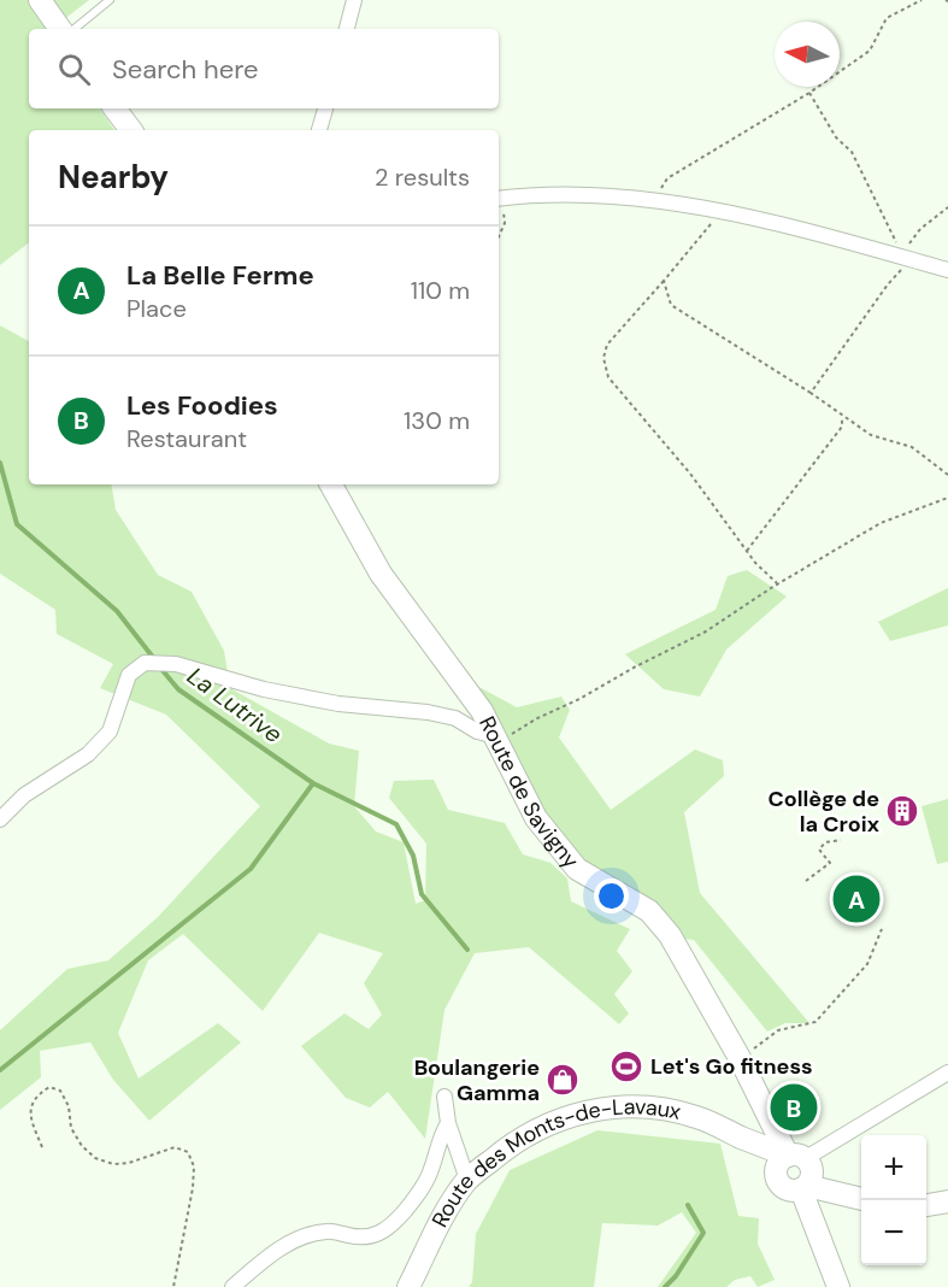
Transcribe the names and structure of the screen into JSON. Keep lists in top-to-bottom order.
{
  "streets": {
    "street": ["Route de Savigny", "Route des Monts-de-Lavaux"]
  },
  "crossings": [
    ["Route de Savigny", "Route des Monts-de-Lavaux"]
  ],
  "water": ["La Lutrive"],
  "places": {
    "building": ["Collège de la Croix"],
    "sports": ["Let's Go fitness"],
    "shop": ["Boulangerie Gamma"]
  },
  "north": "left",
  "page": {
    "search": "Search here",
    "heading": ["Nearby", "2 results"],
    "list": [
      {
        "mark": "A",
        "name": "La Belle Ferme",
        "note": "Place",
        "value": "110 m"
      },
      {
        "mark": "B",
        "name": "Les Foodies",
        "note": "Restaurant",
        "value": "130 m"
      }
    ],
    "pins": ["A", "B"],
    "map_buttons": ["+", "−"]
  }
}
